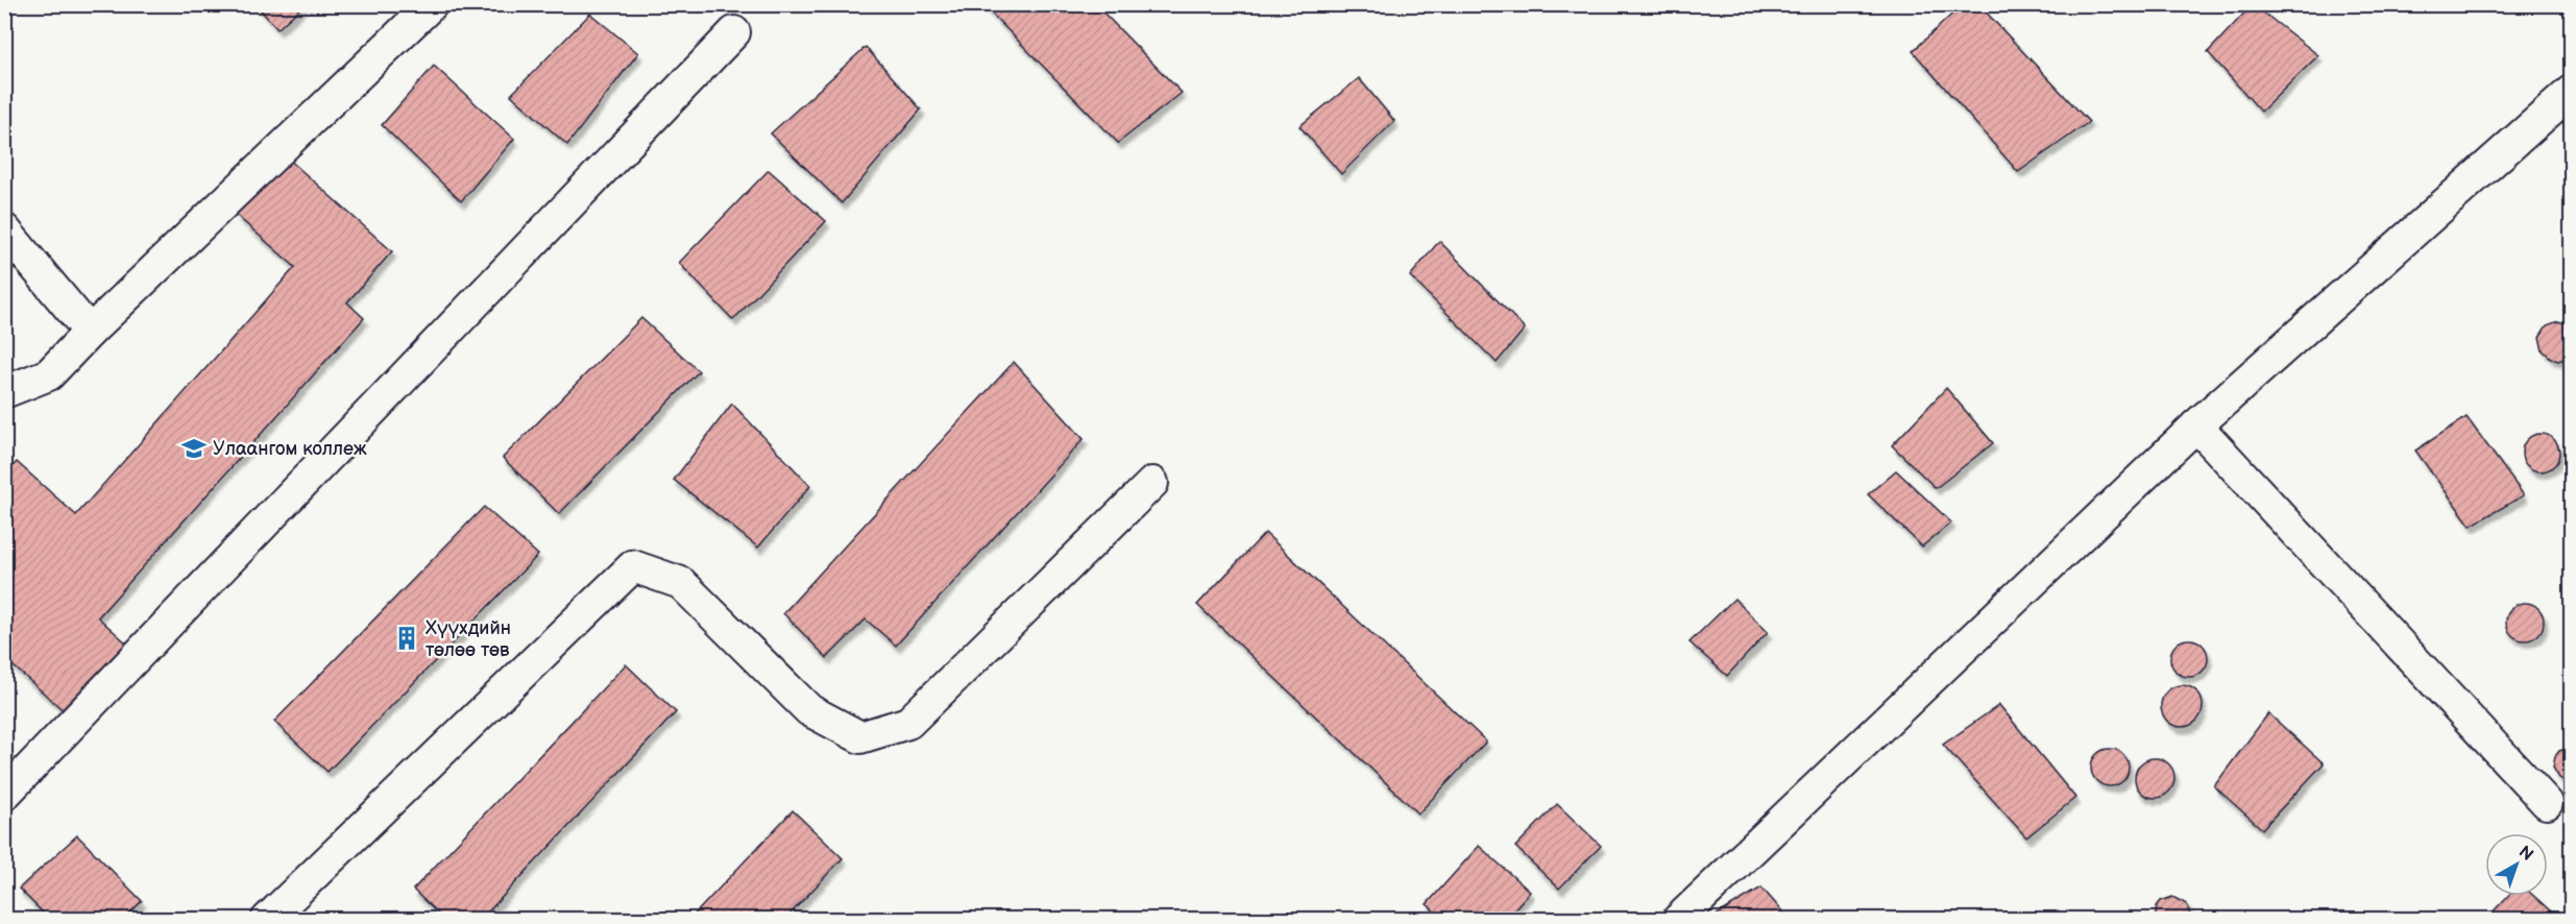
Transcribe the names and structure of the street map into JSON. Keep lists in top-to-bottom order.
{
  "places": {
    "school or university": ["Улаангом коллеж"],
    "building": ["Хүүхдийн төлөө төв"]
  },
  "north": "top right"
}
